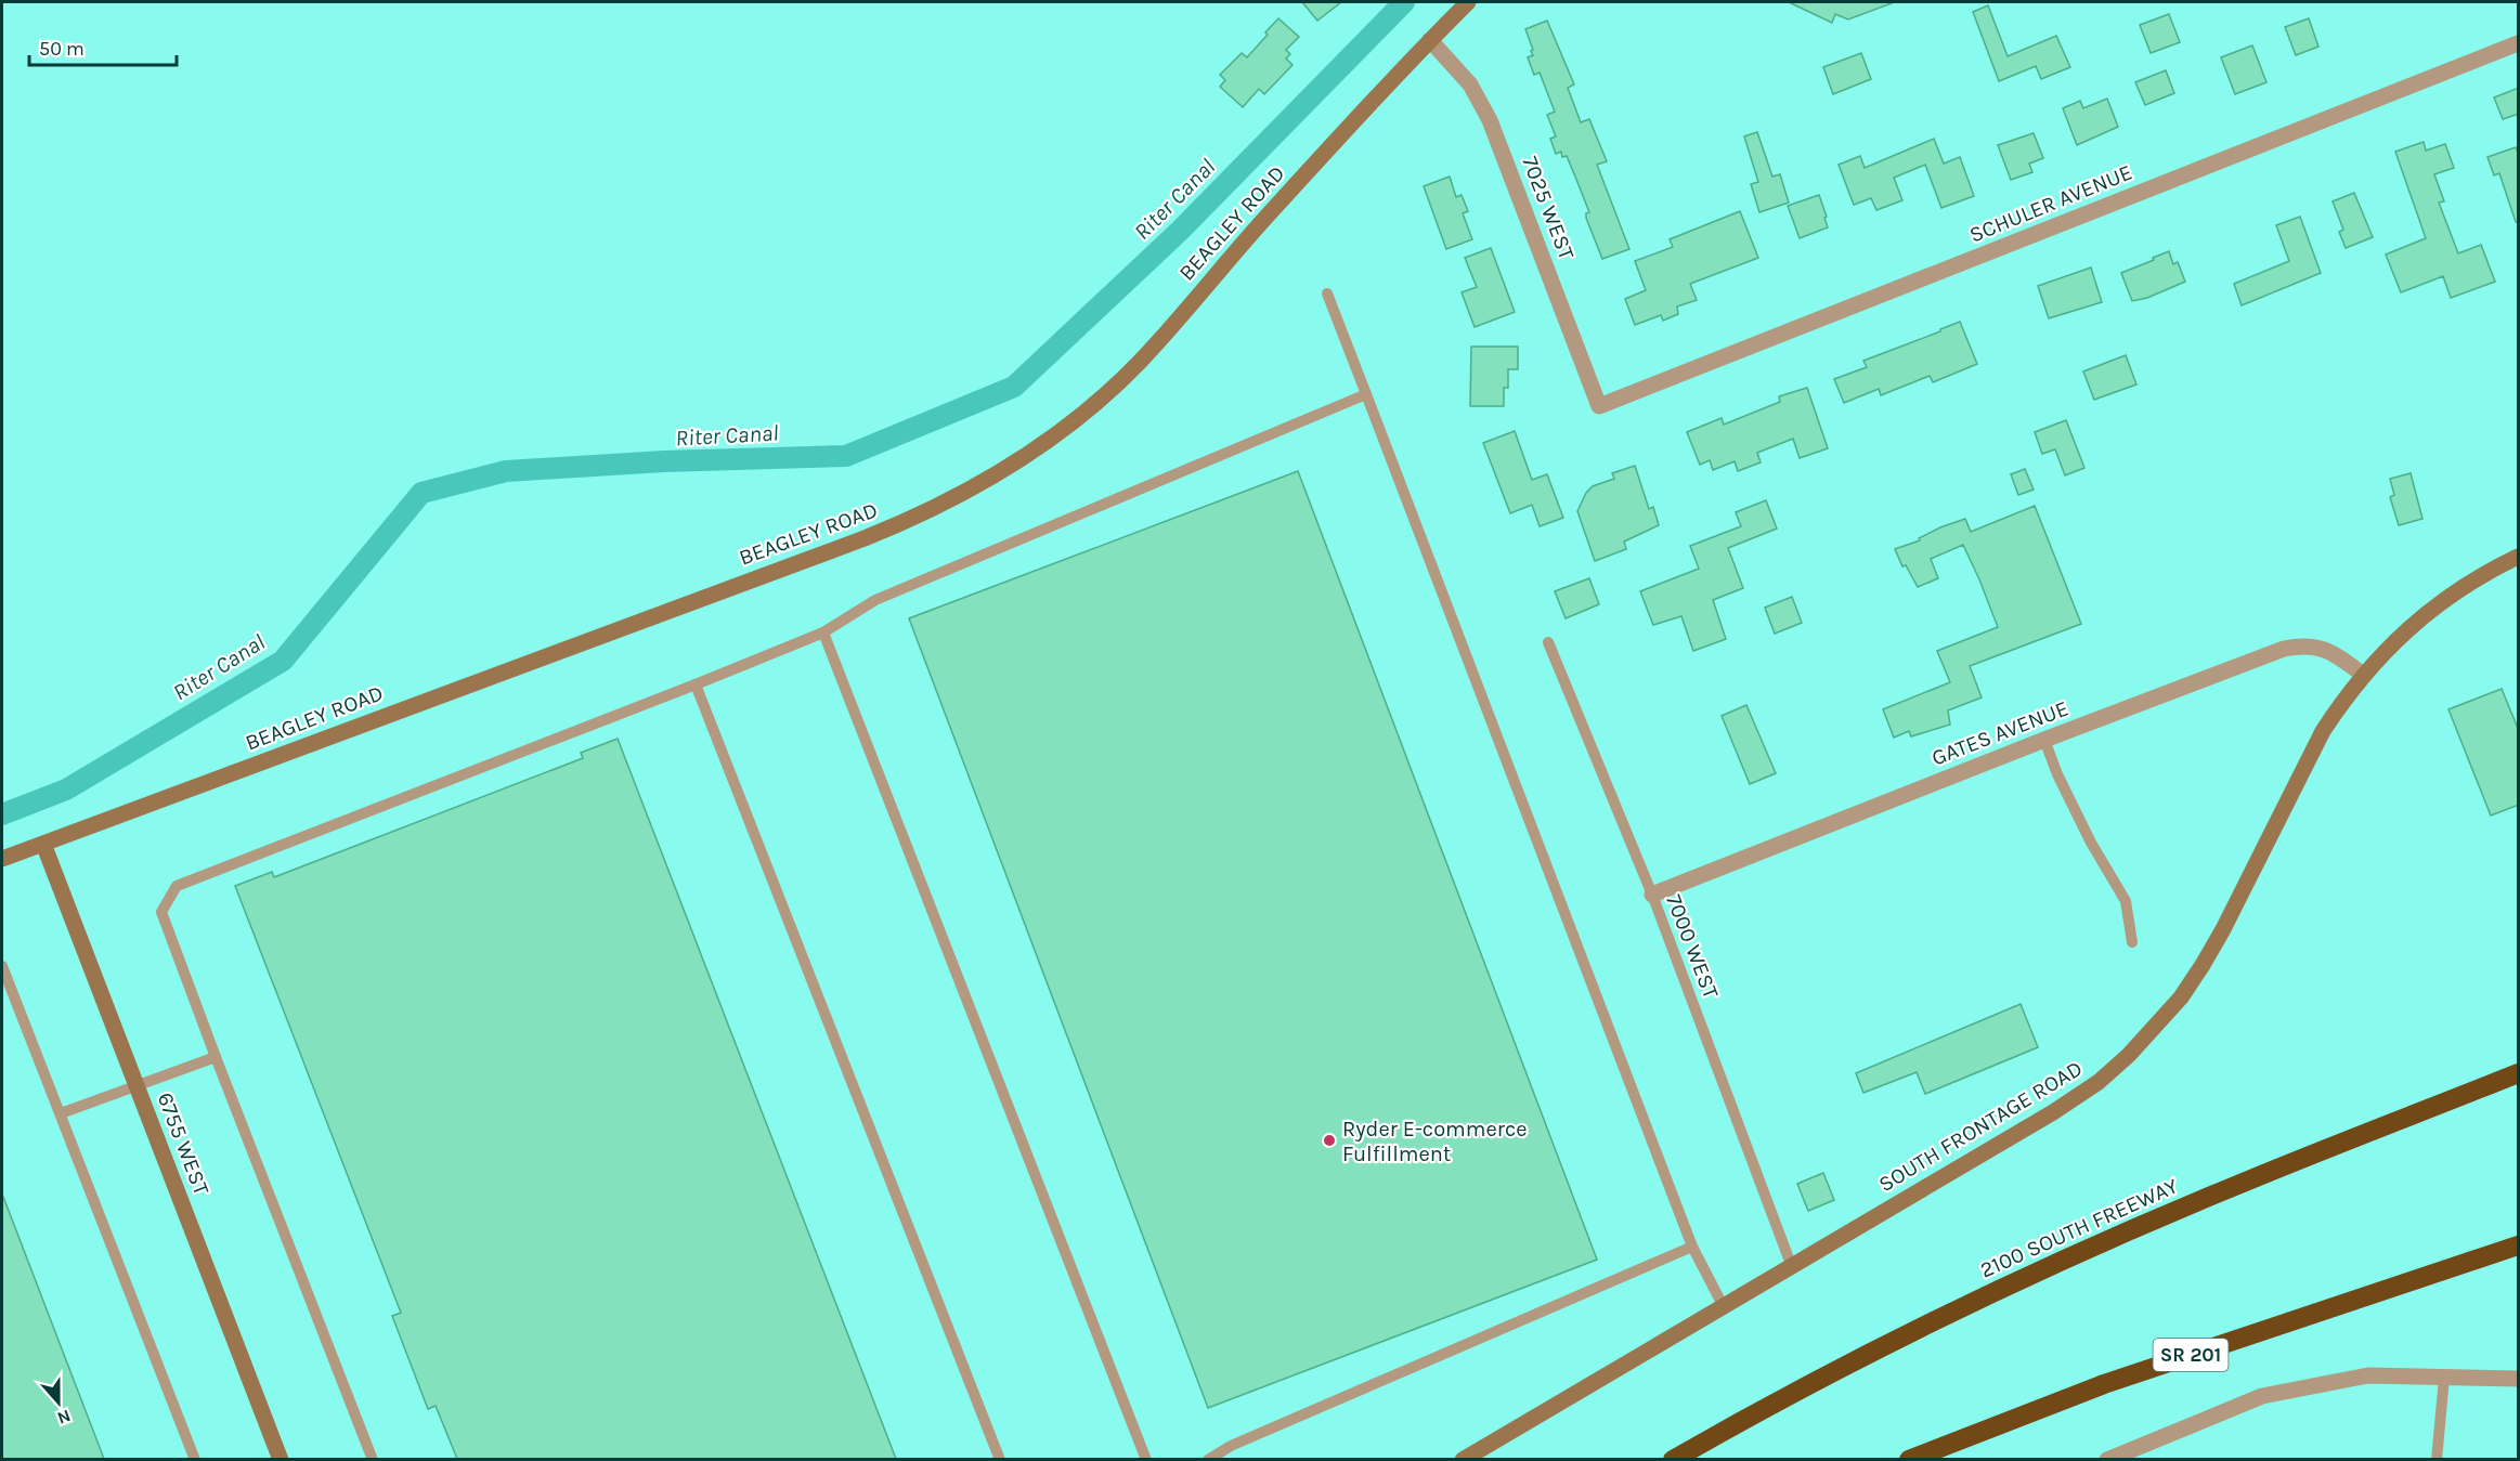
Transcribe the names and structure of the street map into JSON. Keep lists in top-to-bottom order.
{
  "streets": {
    "highway": ["2100 SOUTH FREEWAY", "SR 201"],
    "street": [
      "SCHULER AVENUE",
      "7025 WEST",
      "BEAGLEY ROAD",
      "GATES AVENUE",
      "SOUTH FRONTAGE ROAD",
      "6755 WEST"
    ],
    "lane": ["7000 WEST"]
  },
  "crossings": [
    ["SCHULER AVENUE", "7025 WEST"],
    ["7025 WEST", "BEAGLEY ROAD"],
    ["BEAGLEY ROAD", "6755 WEST"],
    ["GATES AVENUE", "7000 WEST"],
    ["GATES AVENUE", "SOUTH FRONTAGE ROAD"],
    ["7000 WEST", "SOUTH FRONTAGE ROAD"]
  ],
  "water": ["Riter Canal"],
  "places": ["Ryder E-commerce Fulfillment"],
  "scale_bar": "50 m",
  "north": "bottom"
}
